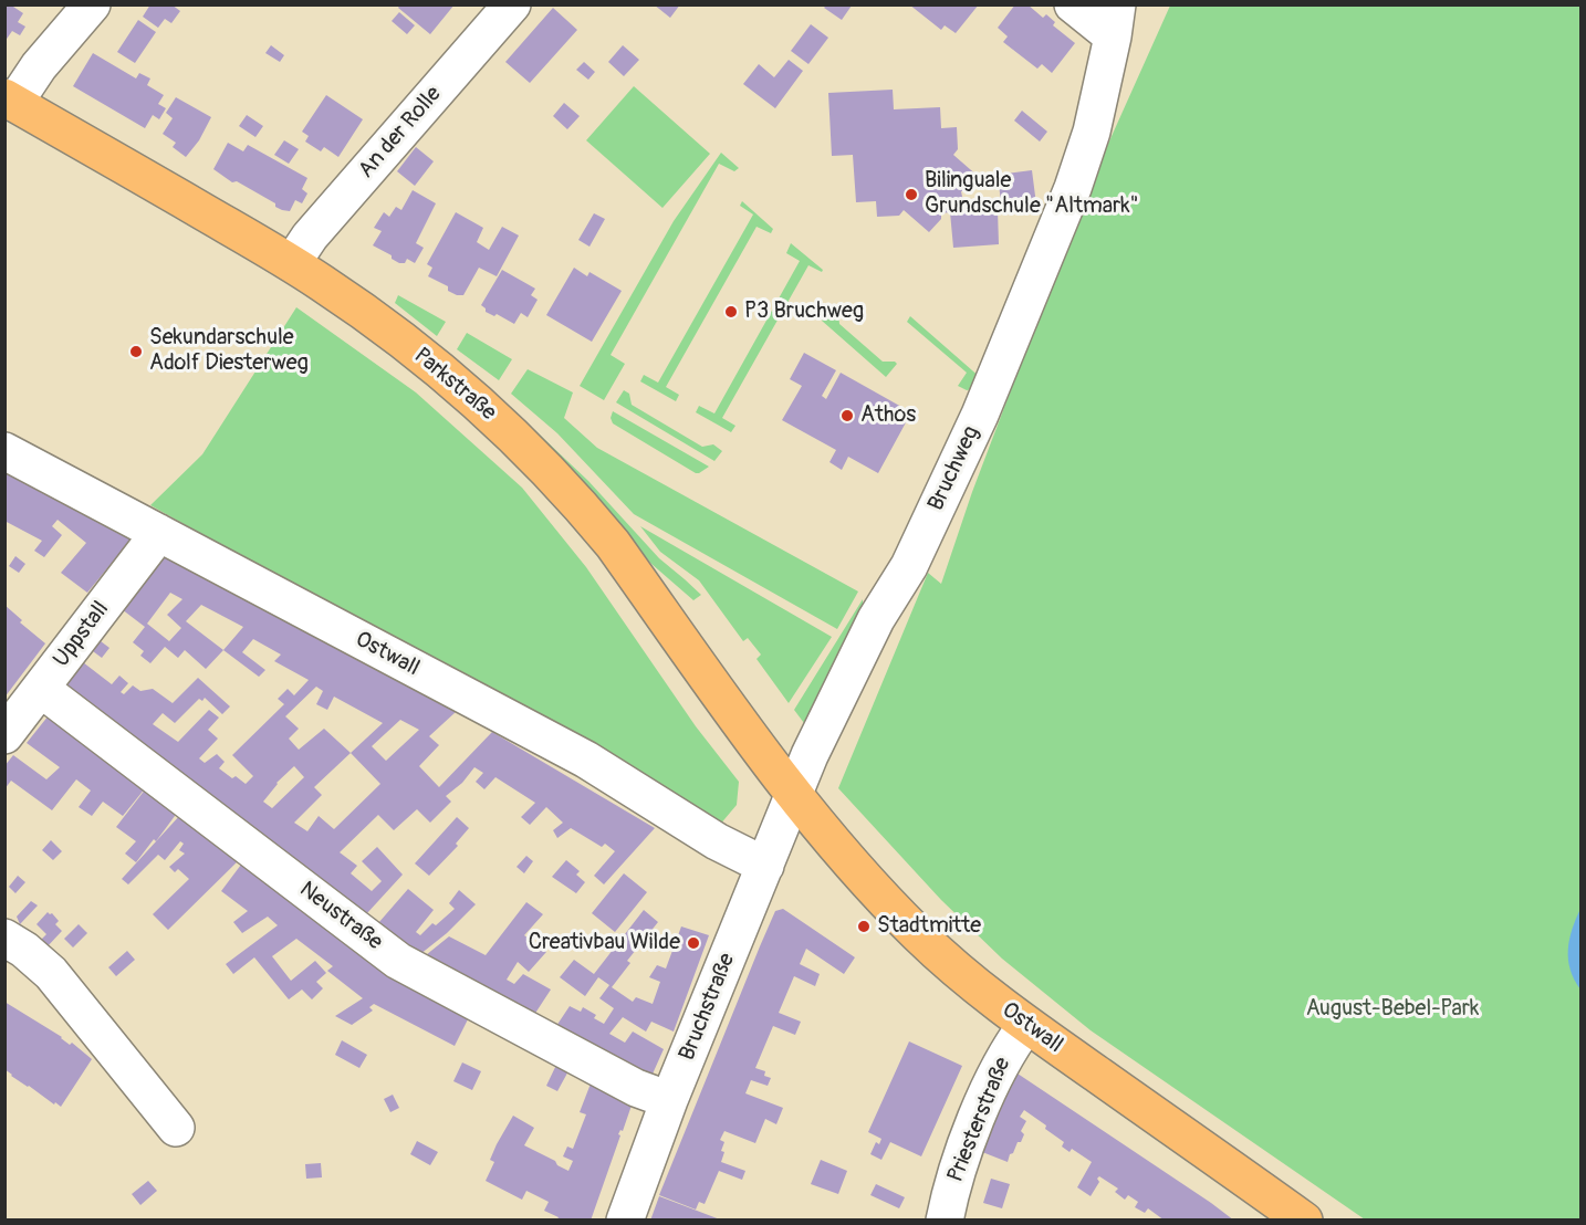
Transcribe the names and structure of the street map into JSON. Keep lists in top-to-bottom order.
{
  "streets": {
    "main road": ["Parkstraße", "Ostwall"],
    "street": [
      "An der Rolle",
      "Bruchweg",
      "Uppstall",
      "Neustraße",
      "Bruchstraße",
      "Priesterstraße"
    ]
  },
  "crossings": [
    ["An der Rolle", "Parkstraße"],
    ["Parkstraße", "Bruchweg"],
    ["Parkstraße", "Ostwall"],
    ["Parkstraße", "Bruchstraße"],
    ["Bruchweg", "Ostwall"],
    ["Bruchweg", "Bruchstraße"],
    ["Uppstall", "Ostwall"],
    ["Uppstall", "Neustraße"],
    ["Ostwall", "Bruchstraße"],
    ["Ostwall", "Priesterstraße"],
    ["Neustraße", "Bruchstraße"]
  ],
  "parks": ["August-Bebel-Park"],
  "places": [
    "Bilinguale Grundschule \"Altmark\"",
    "P3 Bruchweg",
    "Sekundarschule Adolf Diesterweg",
    "Athos",
    "Stadtmitte",
    "Creativbau Wilde"
  ]
}
